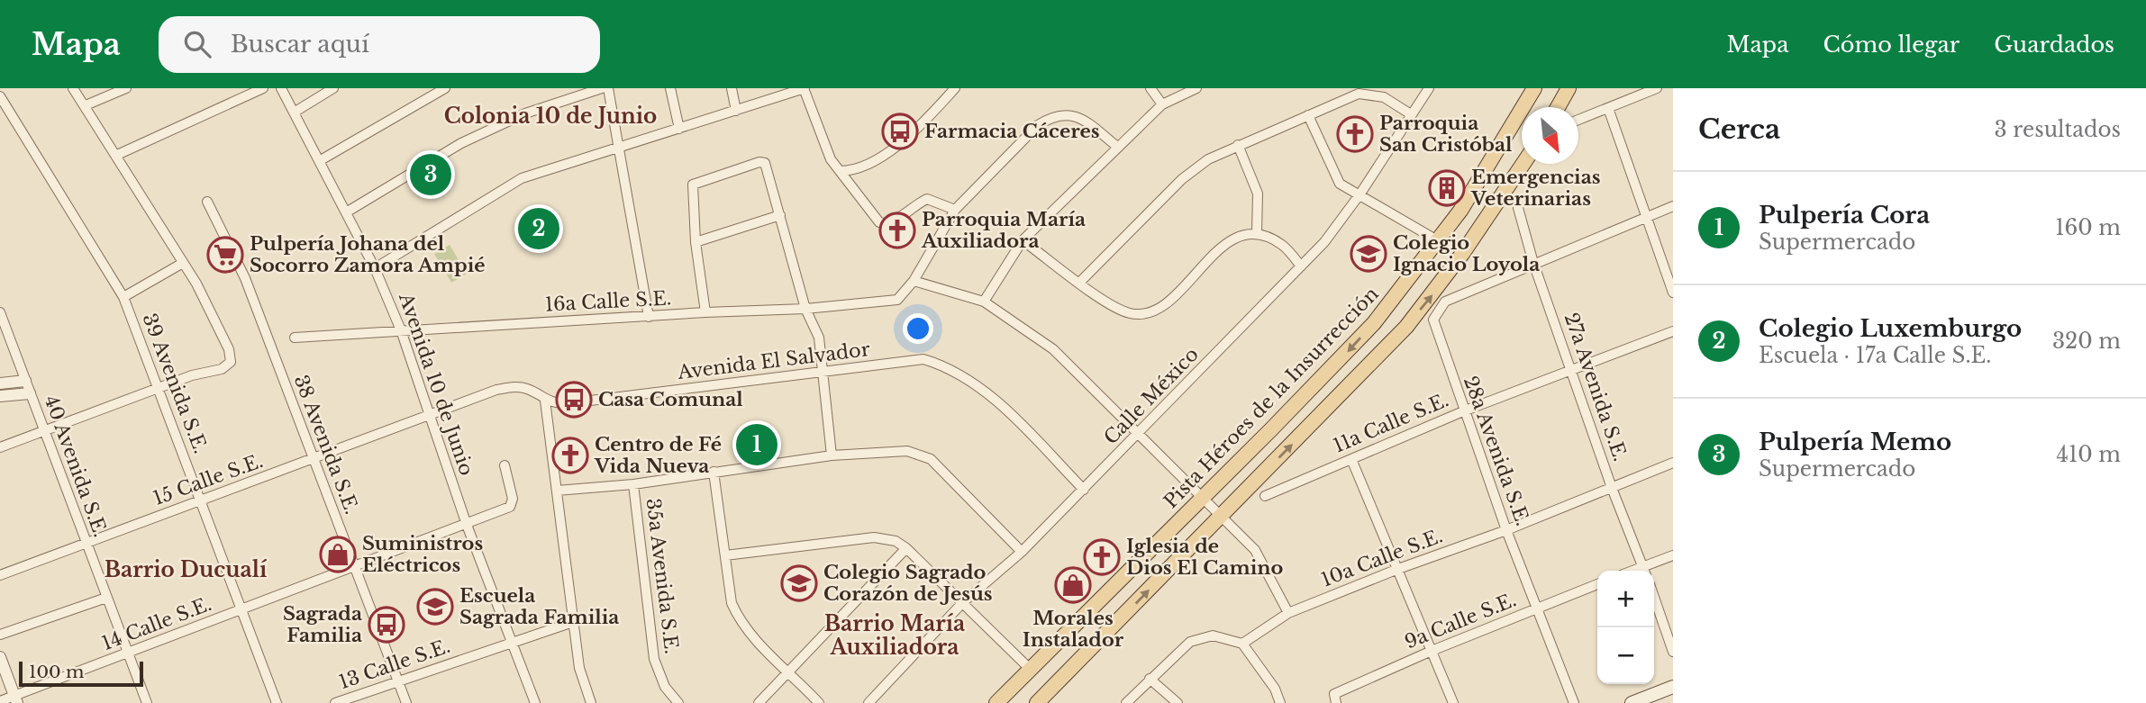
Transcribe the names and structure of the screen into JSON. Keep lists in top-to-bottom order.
{
  "streets": {
    "main road": ["Pista Héroes de la Insurrección"],
    "street": [
      "16a Calle S.E.",
      "Avenida El Salvador",
      "39 Avenida S.E.",
      "Avenida 10 de Junio",
      "27a Avenida S.E.",
      "Calle México",
      "11a Calle S.E.",
      "38 Avenida S.E.",
      "28a Avenida S.E.",
      "40 Avenida S.E.",
      "15 Calle S.E.",
      "10a Calle S.E.",
      "35a Avenida S.E.",
      "9a Calle S.E.",
      "14 Calle S.E.",
      "13 Calle S.E."
    ]
  },
  "crossings": [
    ["16a Calle S.E.", "Avenida 10 de Junio"],
    ["Avenida El Salvador", "Avenida 10 de Junio"],
    ["Avenida El Salvador", "Calle México"],
    ["Avenida El Salvador", "15 Calle S.E."],
    ["39 Avenida S.E.", "15 Calle S.E."],
    ["39 Avenida S.E.", "14 Calle S.E."],
    ["Avenida 10 de Junio", "15 Calle S.E."],
    ["Avenida 10 de Junio", "14 Calle S.E."],
    ["Avenida 10 de Junio", "13 Calle S.E."],
    ["27a Avenida S.E.", "11a Calle S.E."],
    ["27a Avenida S.E.", "28a Avenida S.E."],
    ["27a Avenida S.E.", "10a Calle S.E."],
    ["11a Calle S.E.", "28a Avenida S.E."],
    ["38 Avenida S.E.", "15 Calle S.E."],
    ["38 Avenida S.E.", "14 Calle S.E."],
    ["38 Avenida S.E.", "13 Calle S.E."],
    ["28a Avenida S.E.", "10a Calle S.E."],
    ["28a Avenida S.E.", "9a Calle S.E."],
    ["40 Avenida S.E.", "15 Calle S.E."],
    ["40 Avenida S.E.", "14 Calle S.E."]
  ],
  "districts": ["Colonia 10 de Junio", "Barrio Ducualí", "Barrio María Auxiliadora"],
  "places": {
    "bus stop": ["Farmacia Cáceres", "Casa Comunal", "Sagrada Familia"],
    "church": [
      "Parroquia San Cristóbal",
      "Parroquia María Auxiliadora",
      "Centro de Fé Vida Nueva",
      "Iglesia de Dios El Camino"
    ],
    "building": ["Emergencias Veterinarias"],
    "school or university": ["Colegio Ignacio Loyola", "Colegio Sagrado Corazón de Jesús", "Escuela Sagrada Familia"],
    "supermarket": ["Pulpería Johana del Socorro Zamora Ampié"],
    "shop": ["Suministros Eléctricos", "Morales Instalador"]
  },
  "scale_bar": "100 m",
  "north": "bottom right",
  "page": {
    "header": "Mapa",
    "search": "Buscar aquí",
    "nav": ["Mapa", "Cómo llegar", "Guardados"],
    "heading": ["Cerca", "3 resultados"],
    "pins": ["3", "2", "1"],
    "list": [
      {
        "mark": "1",
        "name": "Pulpería Cora",
        "note": "Supermercado",
        "value": "160 m"
      },
      {
        "mark": "2",
        "name": "Colegio Luxemburgo",
        "note": "Escuela · 17a Calle S.E.",
        "value": "320 m"
      },
      {
        "mark": "3",
        "name": "Pulpería Memo",
        "note": "Supermercado",
        "value": "410 m"
      }
    ],
    "map_buttons": ["+", "−"],
    "scale": "100 m"
  }
}
